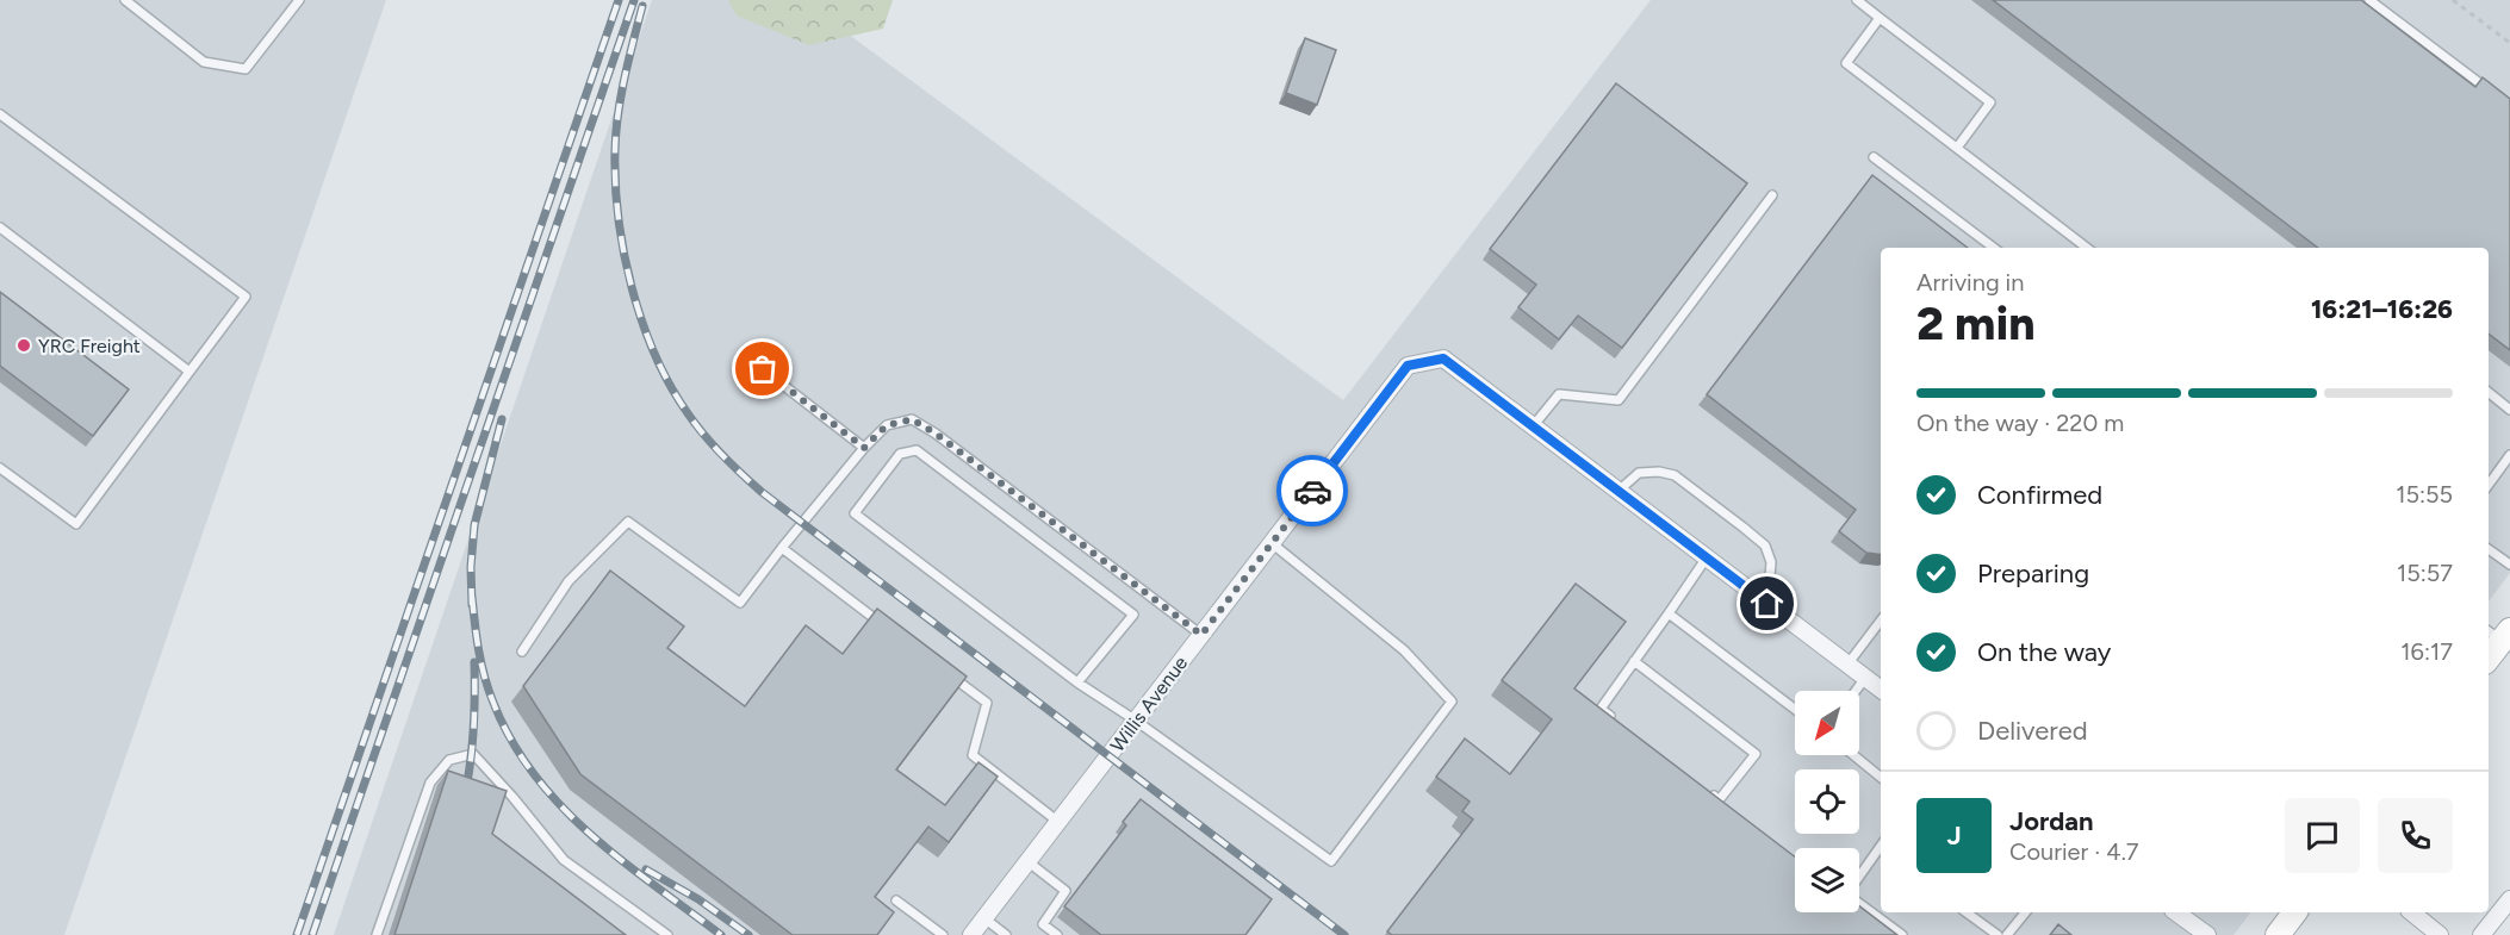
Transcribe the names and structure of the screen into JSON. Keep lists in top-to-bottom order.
{
  "streets": {
    "street": ["Willis Avenue"]
  },
  "places": ["YRC Freight"],
  "north": "bottom left",
  "page": {
    "heading": ["2 min", "Arriving in", "16:21–16:26"],
    "panel": ["Jordan", "Courier · 4.7"],
    "bar": "On the way · 220 m",
    "list": [
      ["Confirmed", "15:55"],
      ["Preparing", "15:57"],
      ["On the way", "16:17"],
      "Delivered"
    ],
    "round": "J"
  }
}
